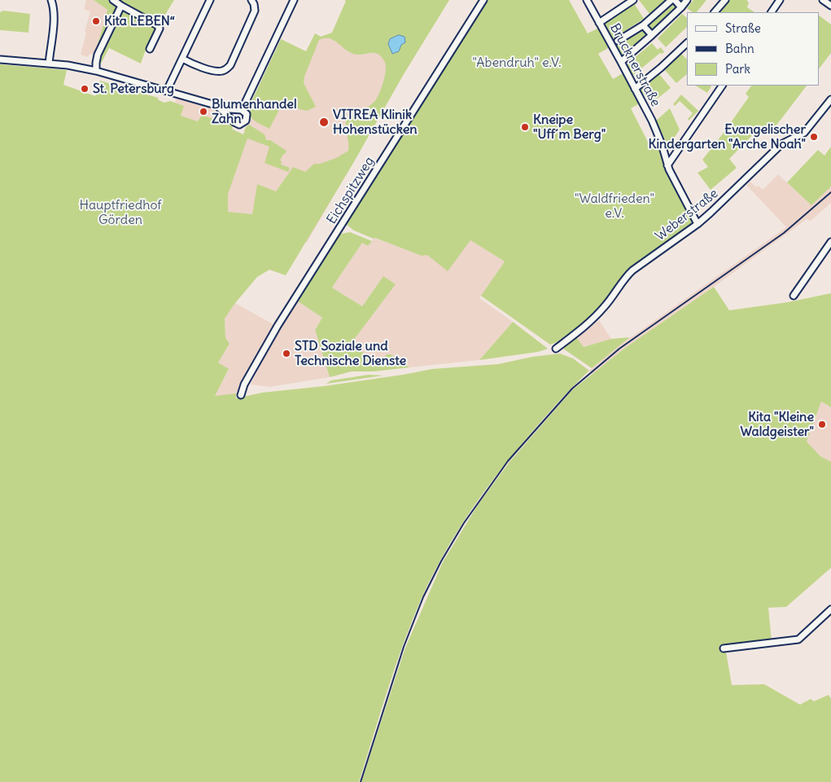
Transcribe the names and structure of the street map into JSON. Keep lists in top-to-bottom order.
{
  "streets": {
    "street": ["Brucknerstraße", "Eichspitzweg", "Weberstraße"]
  },
  "crossings": [
    ["Brucknerstraße", "Weberstraße"]
  ],
  "parks": ["\"Abendruh\" e.V.", "\"Waldfrieden\" e.V.", "Hauptfriedhof Görden"],
  "places": [
    "Kita LEBEN“",
    "St. Petersburg",
    "Blumenhandel Zahn",
    "VITREA Klinik Hohenstücken",
    "Kneipe \"Uff´m Berg\"",
    "Evangelischer Kindergarten \"Arche Noah\"",
    "STD Soziale und Technische Dienste",
    "Kita \"Kleine Waldgeister\""
  ],
  "legend": ["Straße", "Bahn", "Park"]
}
